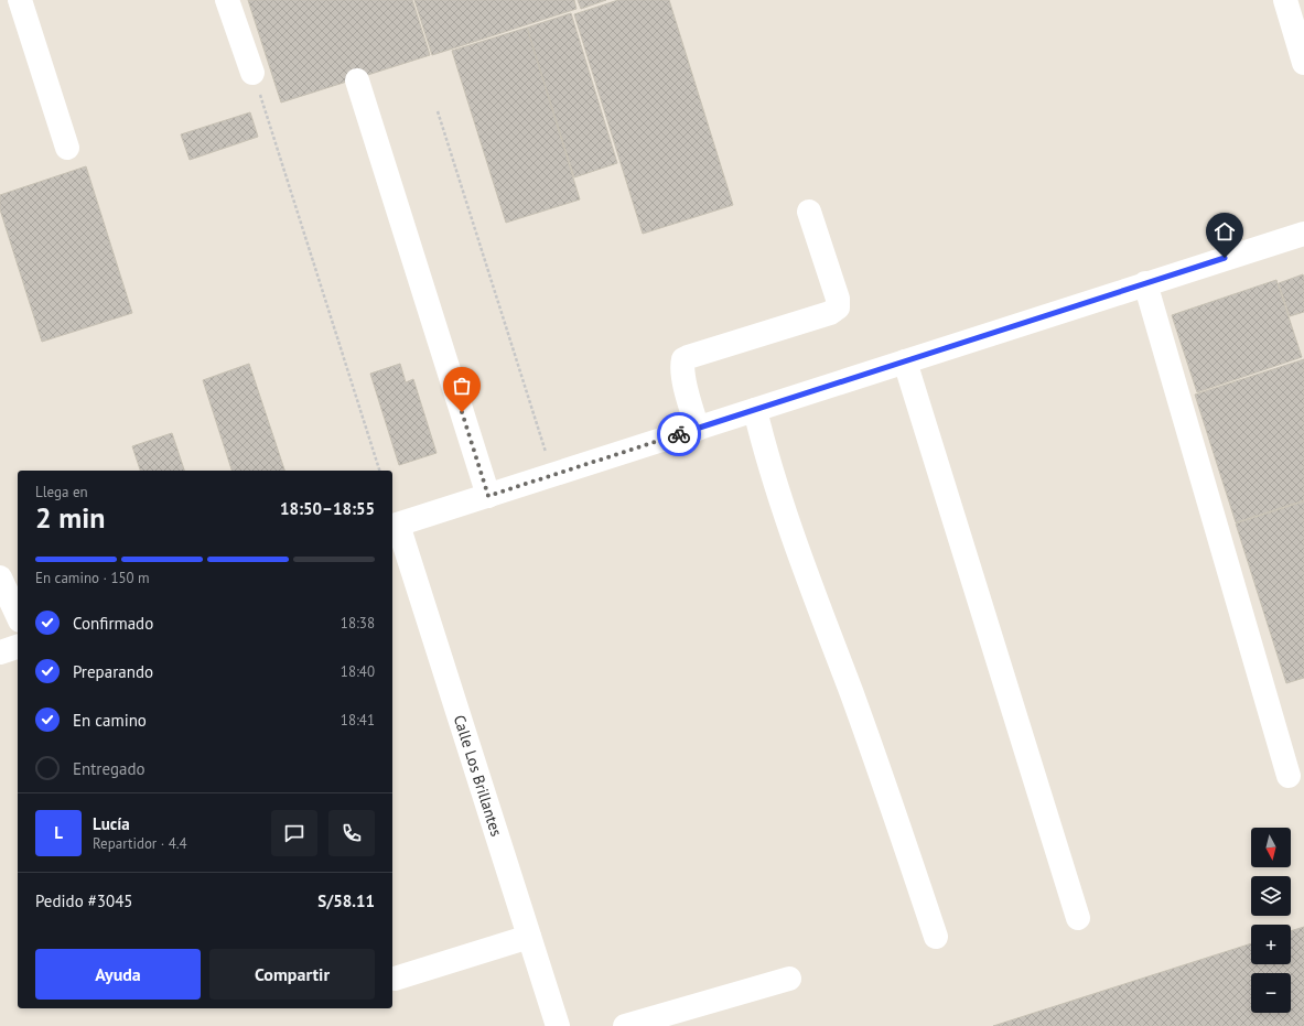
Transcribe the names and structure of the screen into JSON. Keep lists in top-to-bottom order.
{
  "streets": {
    "street": ["Calle Los Brillantes"]
  },
  "north": "bottom",
  "page": {
    "heading": ["2 min", "Llega en", "18:50–18:55"],
    "panel": [
      "Lucía",
      "Repartidor · 4.4",
      "Pedido #3045",
      "S/58.11"
    ],
    "bar": "En camino · 150 m",
    "list": [
      ["Confirmado", "18:38"],
      ["Preparando", "18:40"],
      ["En camino", "18:41"],
      "Entregado"
    ],
    "round": "L",
    "map_buttons": ["+", "−"],
    "buttons": ["Ayuda", "Compartir"]
  }
}
